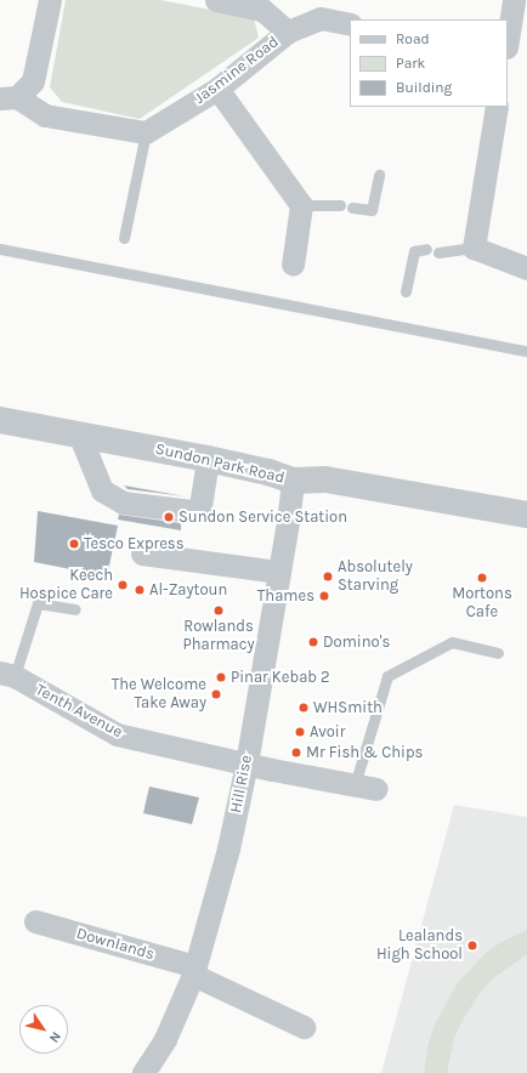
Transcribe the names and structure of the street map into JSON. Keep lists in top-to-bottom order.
{
  "streets": {
    "street": [
      "Jasmine Road",
      "Sundon Park Road",
      "Tenth Avenue",
      "Hill Rise",
      "Downlands"
    ]
  },
  "crossings": [
    ["Sundon Park Road", "Hill Rise"],
    ["Tenth Avenue", "Hill Rise"],
    ["Hill Rise", "Downlands"]
  ],
  "places": [
    "Sundon Service Station",
    "Tesco Express",
    "Absolutely Starving",
    "Mortons Cafe",
    "Keech Hospice Care",
    "Al-Zaytoun",
    "Thames",
    "Rowlands Pharmacy",
    "Domino's",
    "Pinar Kebab 2",
    "The Welcome Take Away",
    "WHSmith",
    "Avoir",
    "Mr Fish & Chips",
    "Lealands High School"
  ],
  "legend": ["Road", "Park", "Building"],
  "north": "bottom right"
}
